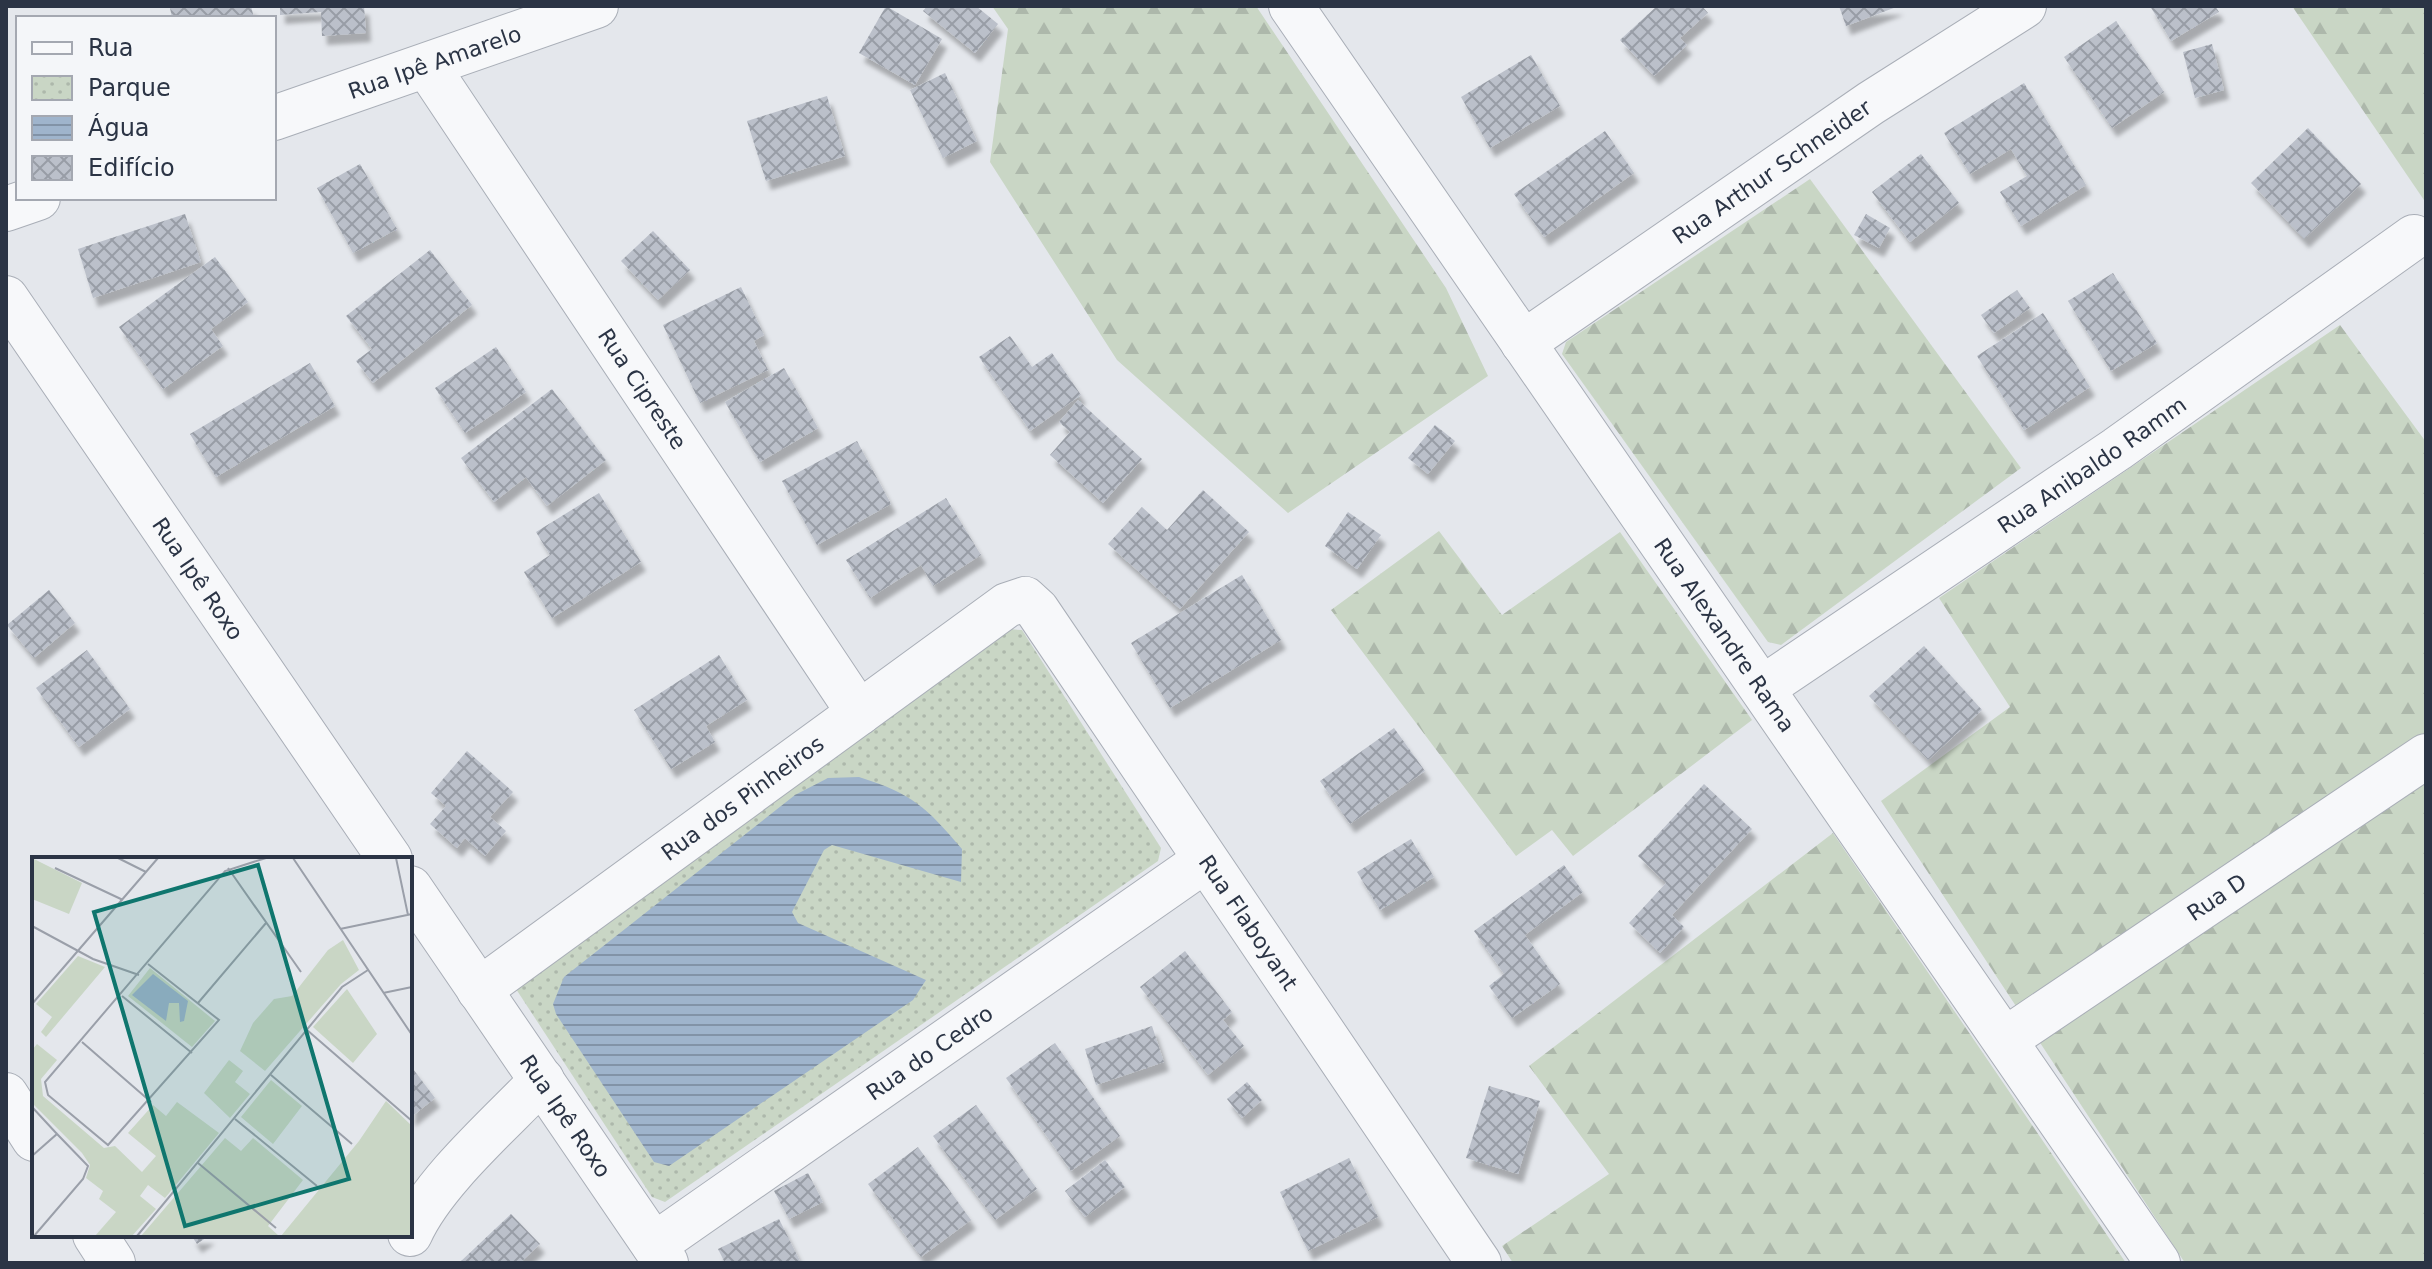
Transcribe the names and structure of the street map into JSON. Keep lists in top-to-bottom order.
{
  "streets": {
    "street": [
      "Rua Ipê Amarelo",
      "Rua Arthur Schneider",
      "Rua Cipreste",
      "Rua Anibaldo Ramm",
      "Rua Ipê Roxo",
      "Rua Alexandre Rama",
      "Rua dos Pinheiros",
      "Rua D",
      "Rua Flaboyant",
      "Rua do Cedro"
    ]
  },
  "crossings": [
    ["Rua Ipê Amarelo", "Rua Cipreste"],
    ["Rua Arthur Schneider", "Rua Alexandre Rama"],
    ["Rua Cipreste", "Rua dos Pinheiros"],
    ["Rua Anibaldo Ramm", "Rua Alexandre Rama"],
    ["Rua Ipê Roxo", "Rua dos Pinheiros"],
    ["Rua Ipê Roxo", "Rua do Cedro"],
    ["Rua Alexandre Rama", "Rua D"],
    ["Rua dos Pinheiros", "Rua Flaboyant"],
    ["Rua Flaboyant", "Rua do Cedro"]
  ],
  "legend": [
    "Rua",
    "Parque",
    "Água",
    "Edifício"
  ]
}
